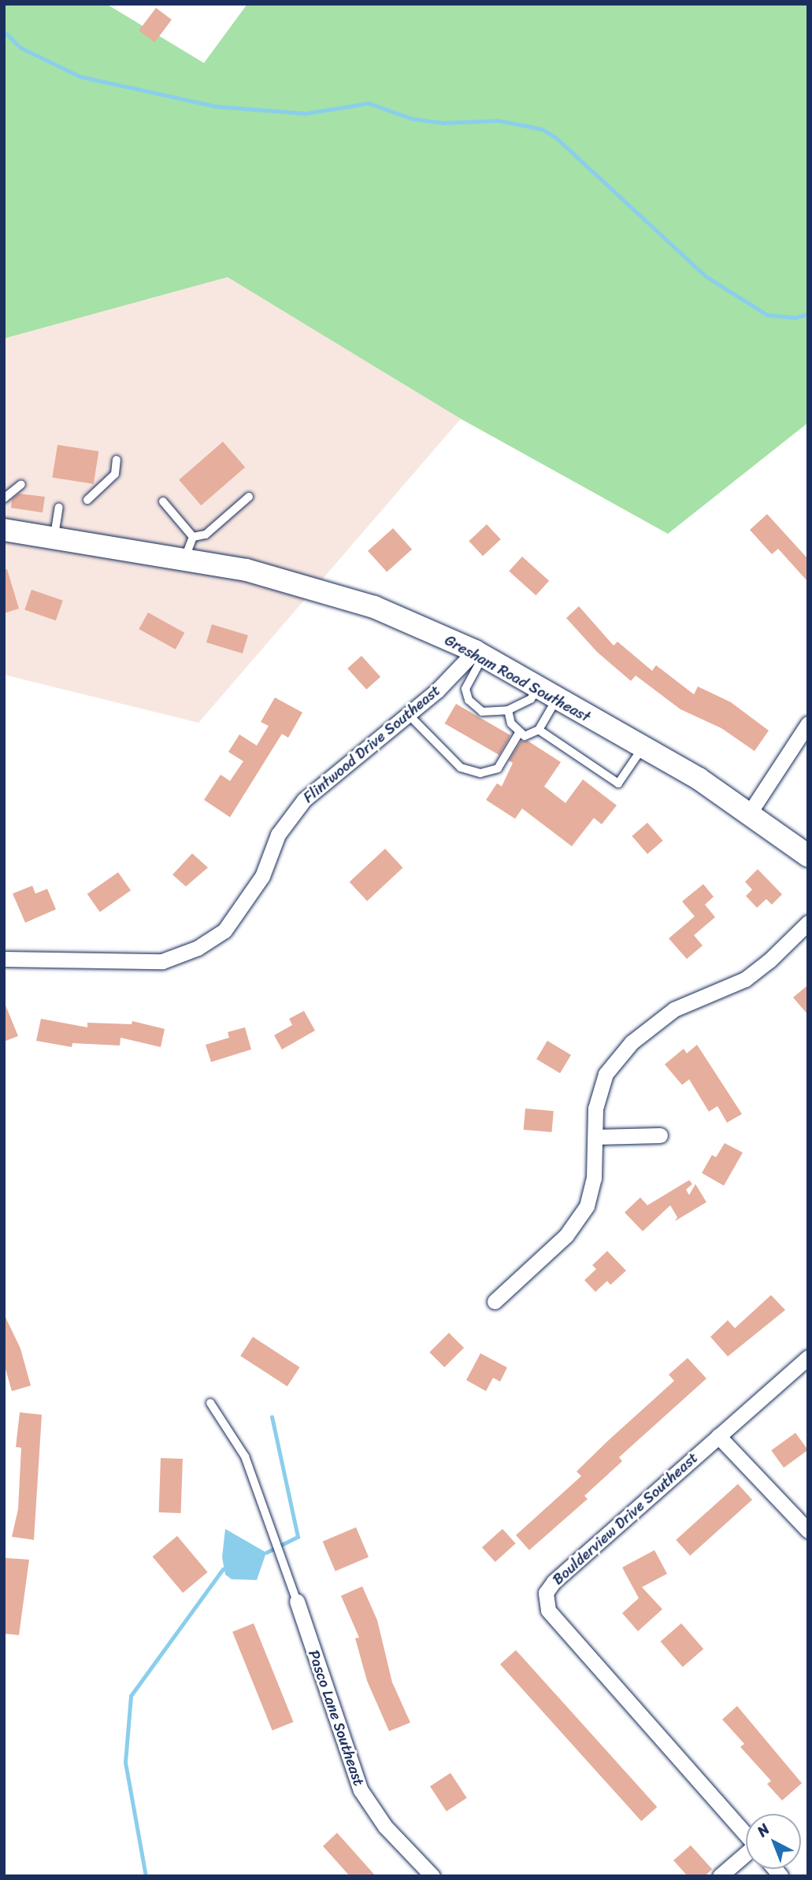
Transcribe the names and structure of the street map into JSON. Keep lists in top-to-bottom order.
{
  "streets": {
    "street": [
      "Gresham Road Southeast",
      "Flintwood Drive Southeast",
      "Boulderview Drive Southeast",
      "Pasco Lane Southeast"
    ]
  },
  "crossings": [
    ["Gresham Road Southeast", "Flintwood Drive Southeast"]
  ],
  "north": "top left"
}
